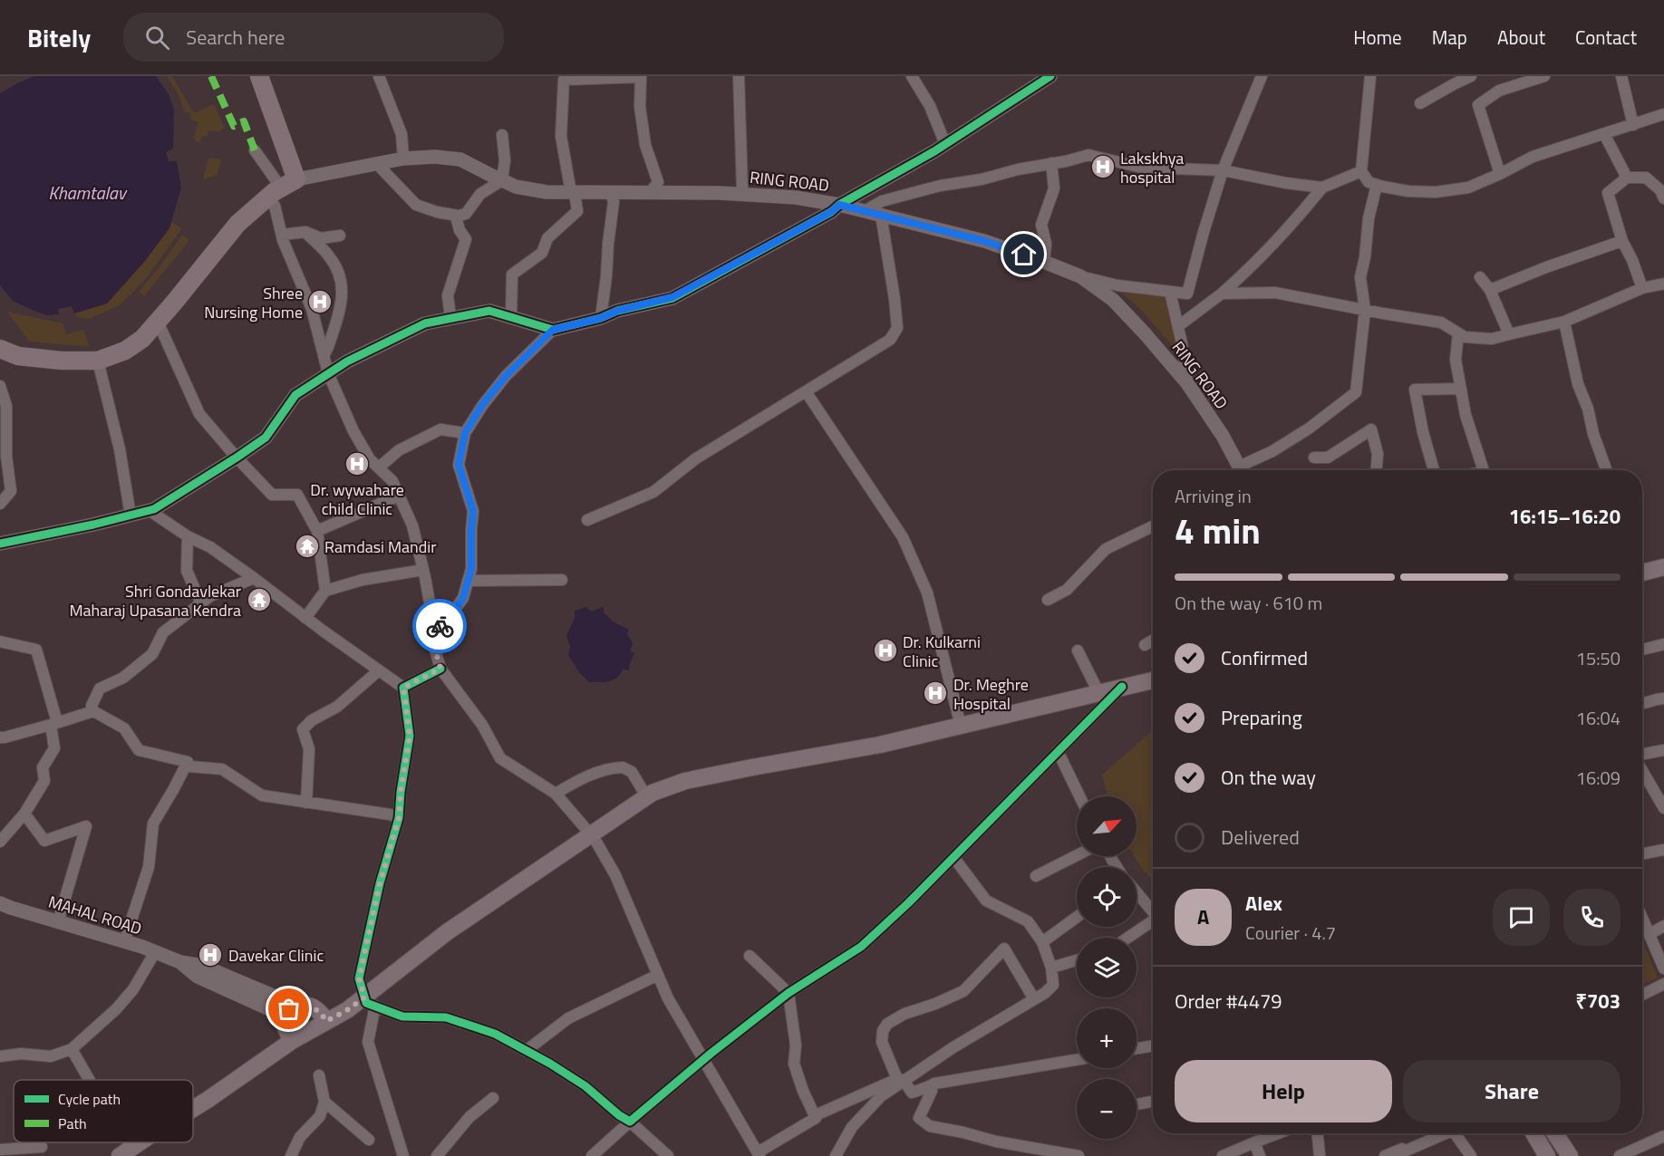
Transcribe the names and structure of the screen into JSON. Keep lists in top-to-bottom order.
{
  "streets": {
    "street": ["RING ROAD", "MAHAL ROAD"]
  },
  "water": ["Khamtalav"],
  "places": {
    "hospital": [
      "Lakskhya hospital",
      "Shree Nursing Home",
      "Dr. wywahare child Clinic",
      "Dr. Kulkarni Clinic",
      "Dr. Meghre Hospital",
      "Davekar Clinic"
    ],
    "temple": ["Ramdasi Mandir", "Shri Gondavlekar Maharaj Upasana Kendra"]
  },
  "legend": ["Cycle path", "Path"],
  "north": "top right",
  "page": {
    "header": "Bitely",
    "search": "Search here",
    "nav": [
      "Home",
      "Map",
      "About",
      "Contact"
    ],
    "heading": ["4 min", "Arriving in", "16:15–16:20"],
    "panel": [
      "Alex",
      "Courier · 4.7",
      "Order #4479",
      "₹703"
    ],
    "bar": "On the way · 610 m",
    "list": [
      ["Confirmed", "15:50"],
      ["Preparing", "16:04"],
      ["On the way", "16:09"],
      "Delivered"
    ],
    "map_buttons": ["+", "−"],
    "round": "A",
    "buttons": ["Help", "Share"]
  }
}
